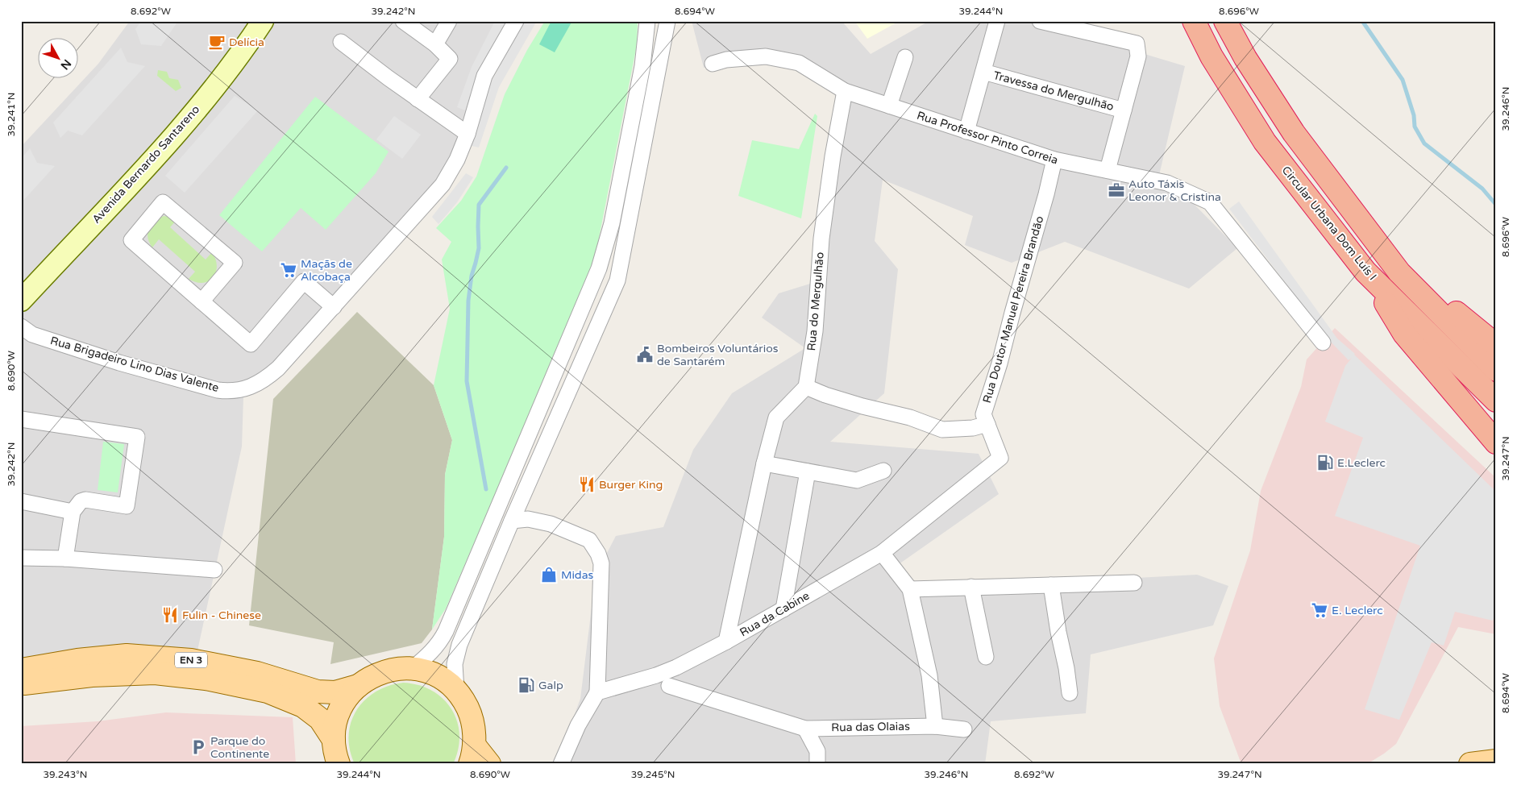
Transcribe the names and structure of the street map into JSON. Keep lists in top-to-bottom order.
{
  "streets": {
    "highway": ["Circular Urbana Dom Luís I"],
    "main road": ["Avenida Bernardo Santareno", "EN 3"],
    "street": [
      "Travessa do Mergulhão",
      "Rua Professor Pinto Correia",
      "Rua do Mergulhão",
      "Rua Doutor Manuel Pereira Brandão",
      "Rua Brigadeiro Lino Dias Valente",
      "Rua da Cabine",
      "Rua das Olaias"
    ]
  },
  "crossings": [
    ["Rua Professor Pinto Correia", "Rua do Mergulhão"],
    ["Rua Professor Pinto Correia", "Rua Doutor Manuel Pereira Brandão"],
    ["Rua Doutor Manuel Pereira Brandão", "Rua da Cabine"]
  ],
  "places": {
    "cafe": ["Delícia"],
    "office": ["Auto Táxis Leonor & Cristina"],
    "supermarket": ["Maçãs de Alcobaça", "E. Leclerc"],
    "public building": ["Bombeiros Voluntários de Santarém"],
    "fuel station": ["E.Leclerc", "Galp"],
    "restaurant": ["Burger King", "Fulin - Chinese"],
    "shop": ["Midas"],
    "parking": ["Parque do Continente"]
  },
  "north": "bottom right",
  "coordinates": [
    "8.692°W",
    "39.242°N",
    "8.694°W",
    "39.244°N",
    "8.696°W",
    "39.246°N",
    "39.241°N",
    "8.690°W",
    "39.247°N",
    "39.243°N",
    "39.245°N"
  ]
}
